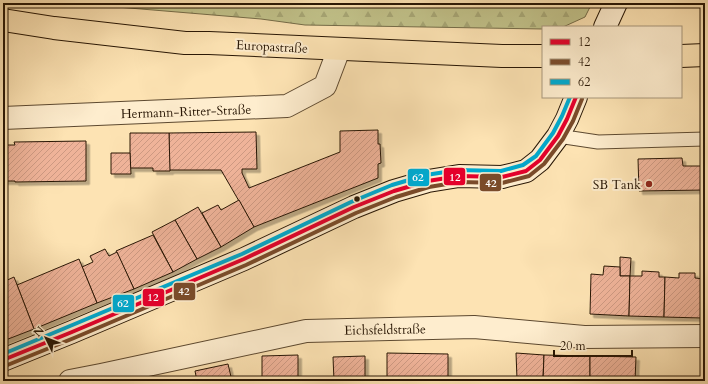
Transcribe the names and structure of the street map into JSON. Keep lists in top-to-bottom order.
{
  "streets": {
    "main road": ["Europastraße"],
    "street": ["Hermann-Ritter-Straße", "Eichsfeldstraße"]
  },
  "crossings": [
    ["Europastraße", "Hermann-Ritter-Straße"]
  ],
  "places": ["SB Tank"],
  "lines": ["transit line 12", "transit line 62", "transit line 42"],
  "legend": ["12", "42", "62"],
  "scale_bar": "20 m",
  "north": "top left"
}
